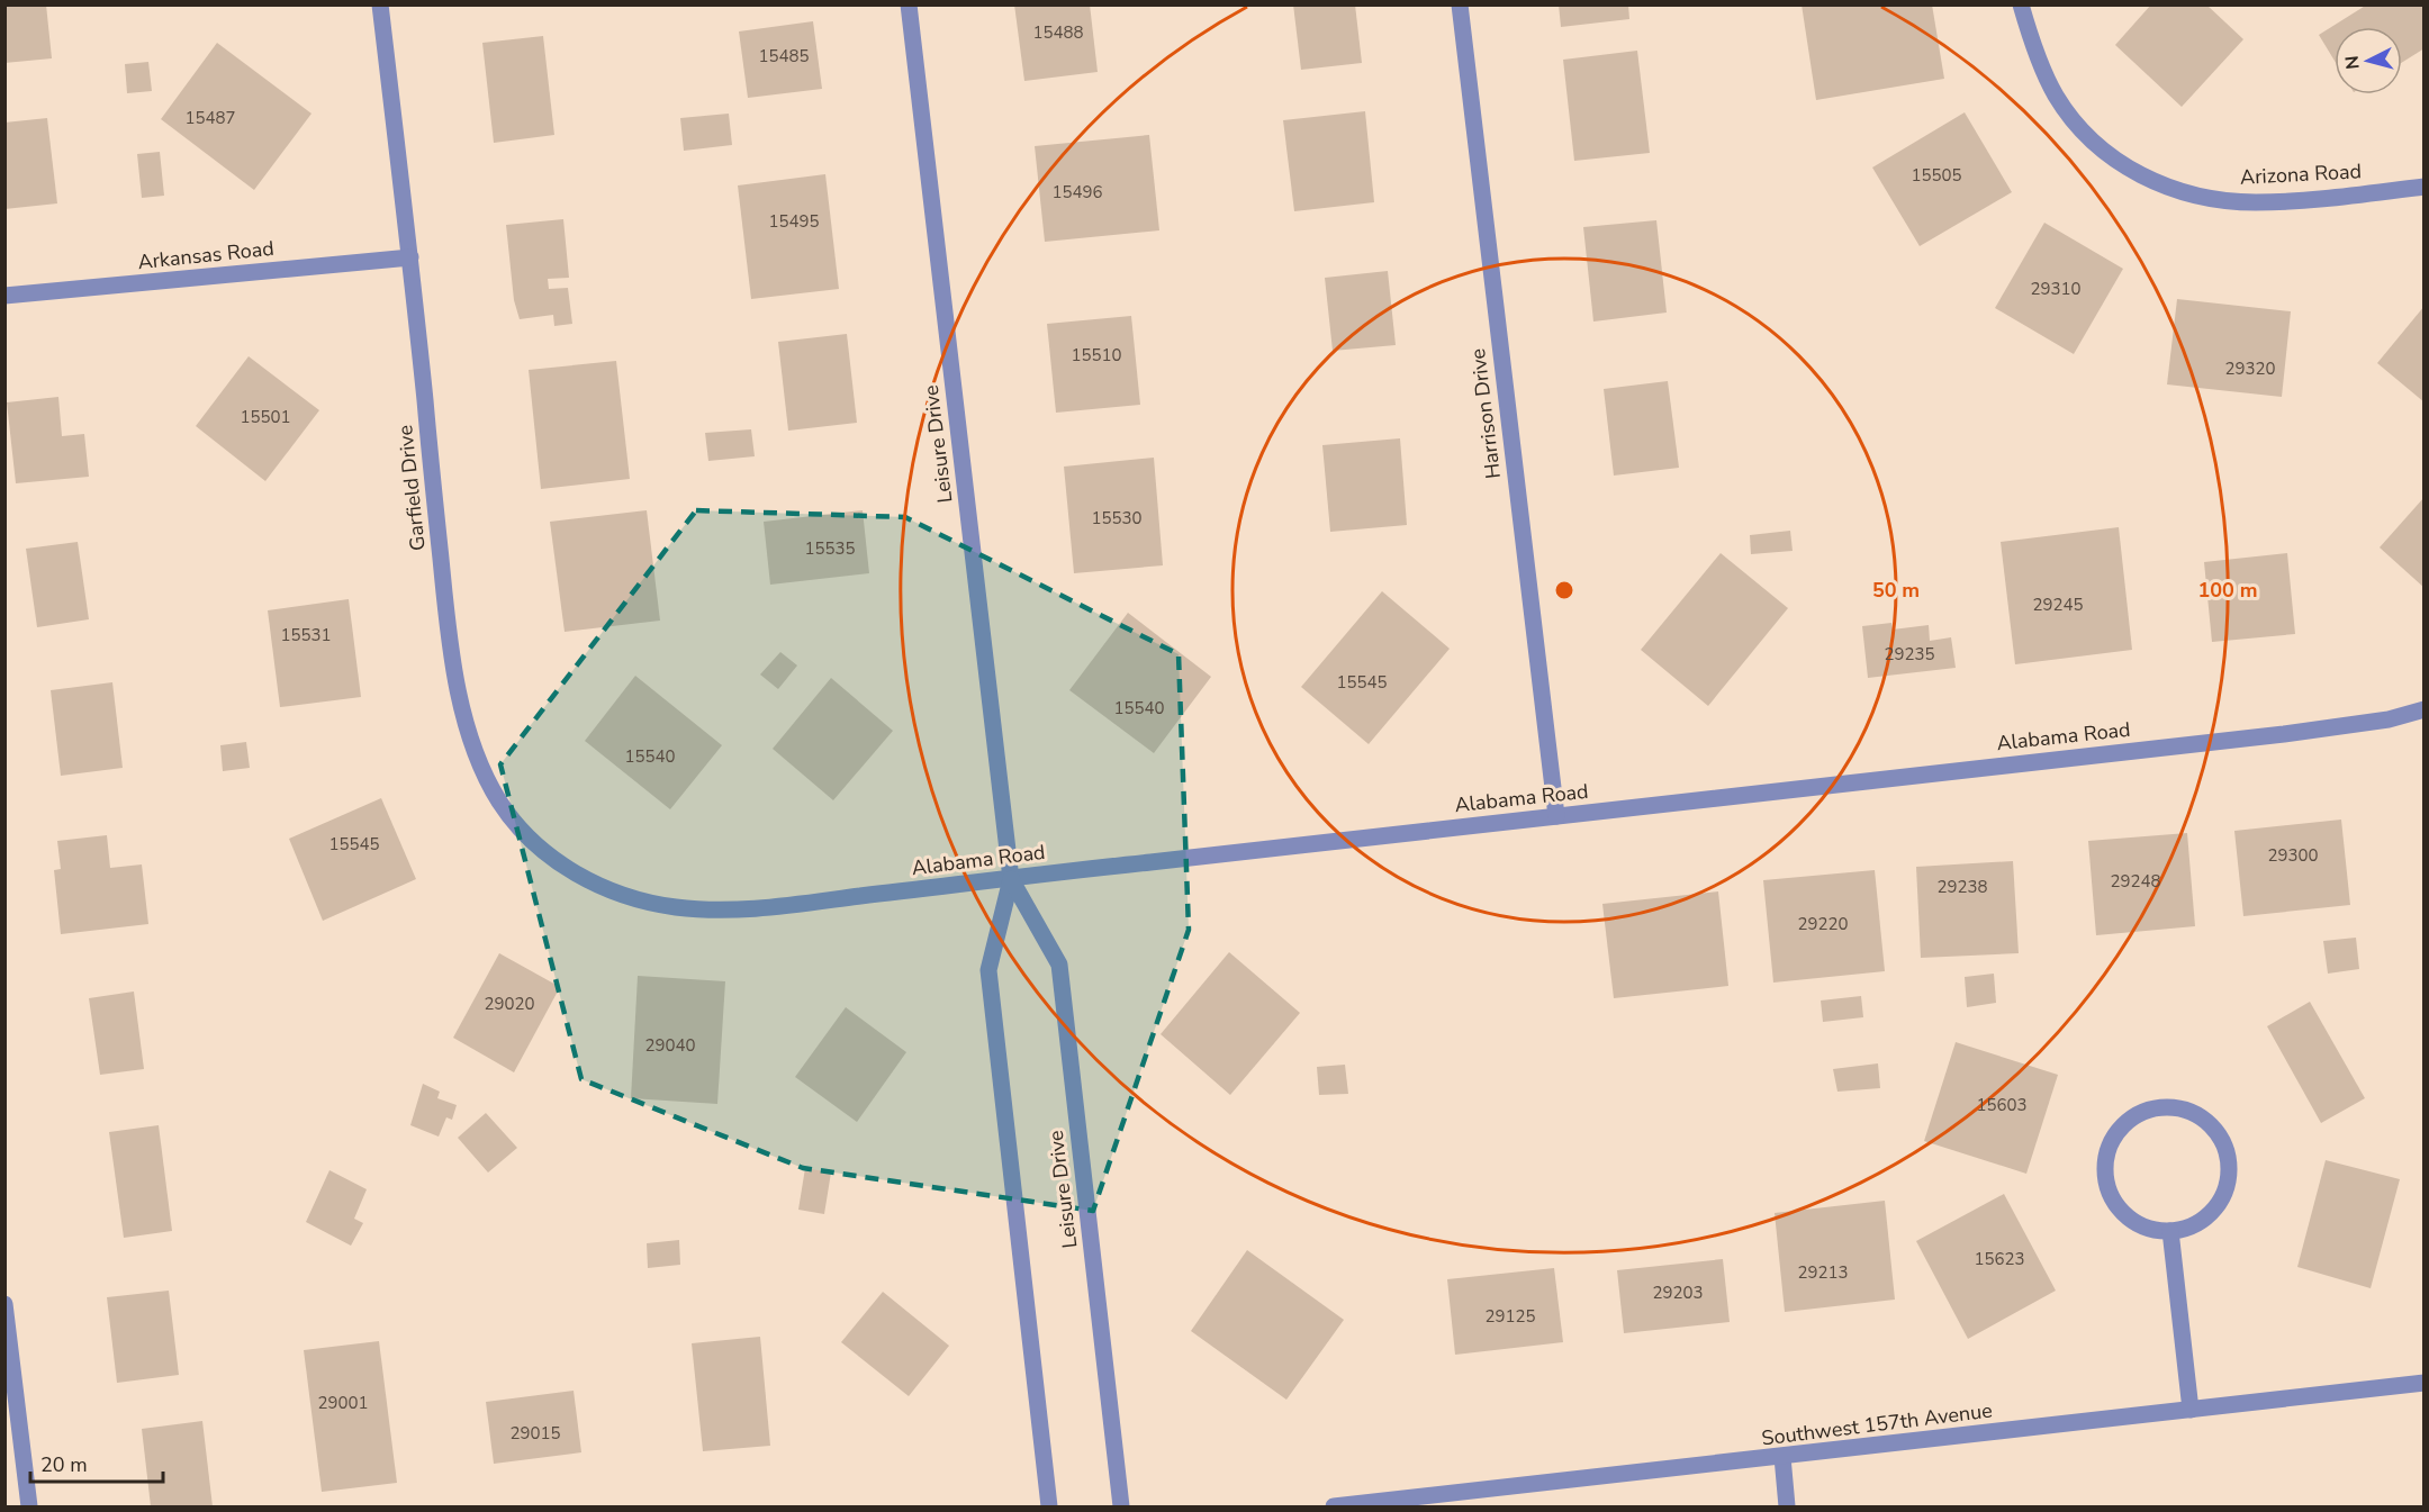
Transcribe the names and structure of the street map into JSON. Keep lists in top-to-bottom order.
{
  "streets": {
    "street": [
      "Arizona Road",
      "Arkansas Road",
      "Harrison Drive",
      "Leisure Drive",
      "Garfield Drive",
      "Alabama Road",
      "Southwest 157th Avenue"
    ]
  },
  "crossings": [
    ["Arkansas Road", "Garfield Drive"],
    ["Harrison Drive", "Alabama Road"],
    ["Leisure Drive", "Alabama Road"],
    ["Garfield Drive", "Alabama Road"]
  ],
  "house_numbers": [
    "15488",
    "15485",
    "15487",
    "15505",
    "15496",
    "15495",
    "29310",
    "15510",
    "29320",
    "15501",
    "15530",
    "15535",
    "29245",
    "15531",
    "29235",
    "15545",
    "15540",
    "15540",
    "15545",
    "29300",
    "29248",
    "29238",
    "29220",
    "29020",
    "29040",
    "15603",
    "15623",
    "29213",
    "29203",
    "29125",
    "29001",
    "29015"
  ],
  "scale_bar": "20 m",
  "north": "left",
  "rings": ["50 m", "100 m"]
}
